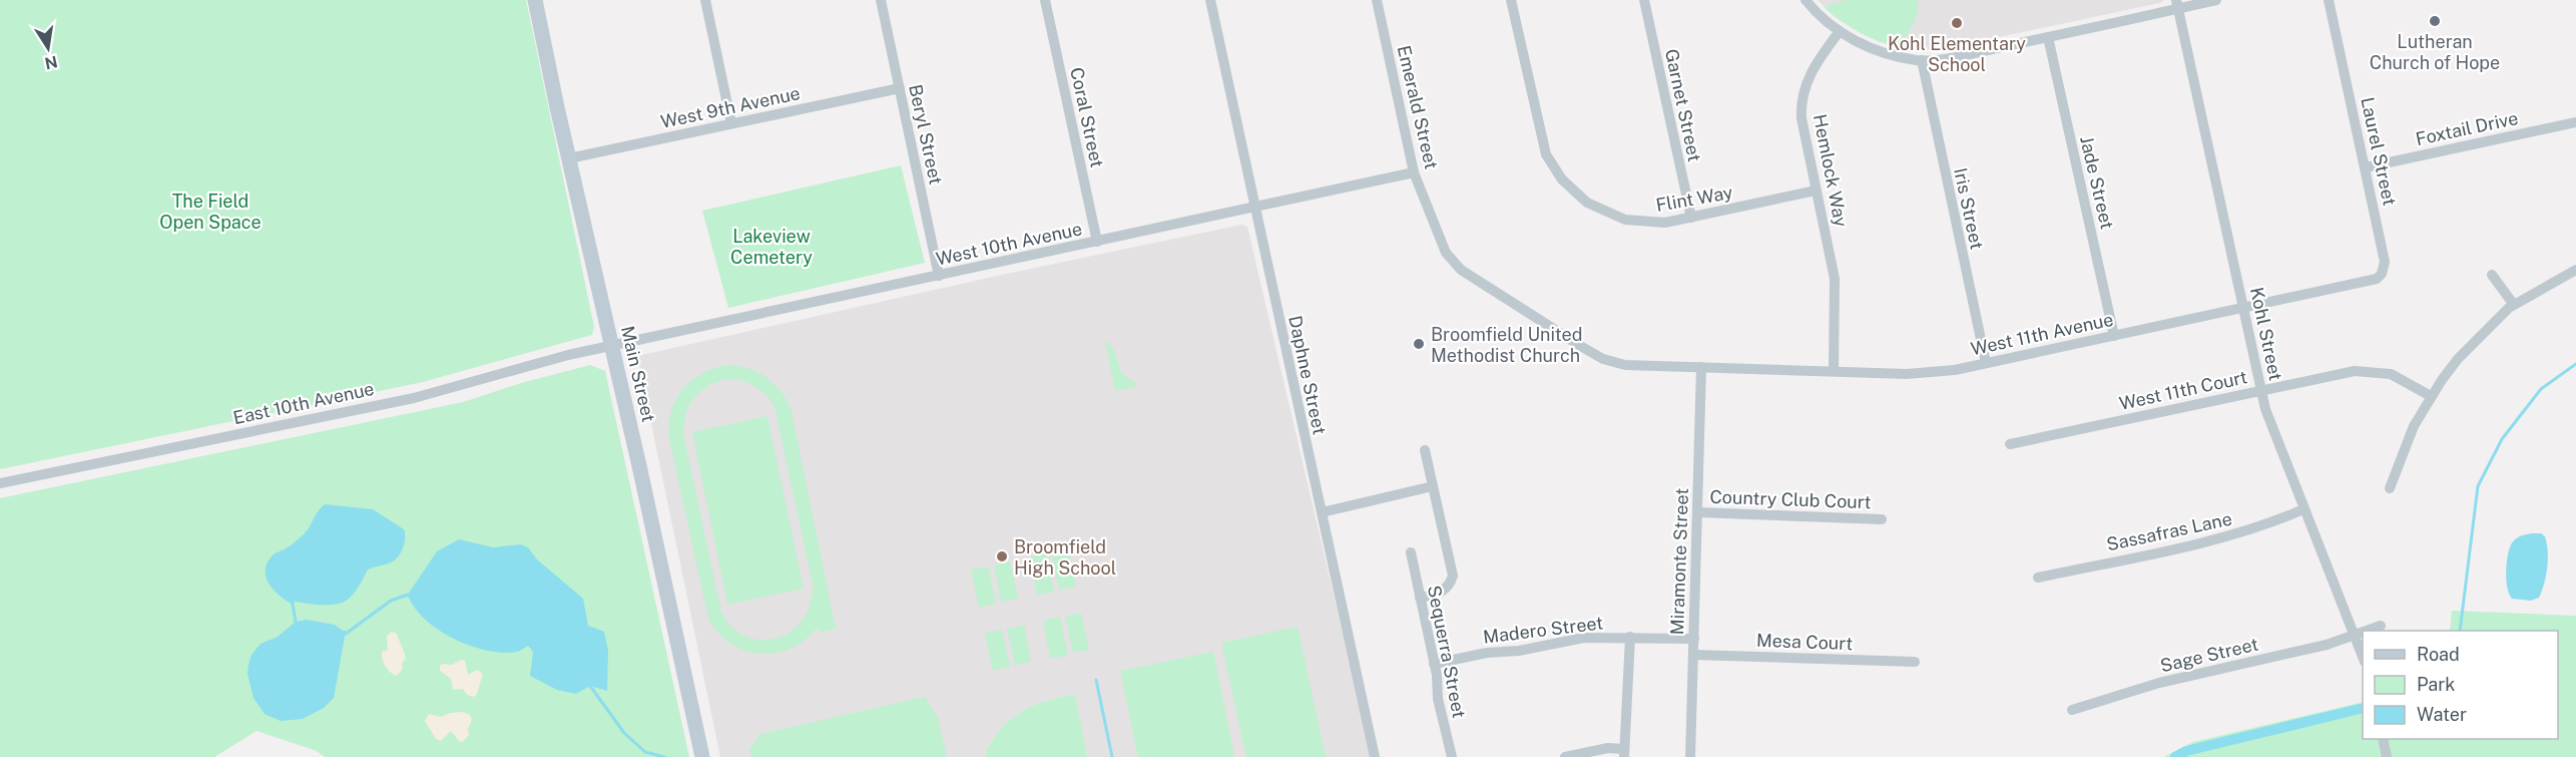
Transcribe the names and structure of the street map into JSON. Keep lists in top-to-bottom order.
{
  "streets": {
    "main road": ["Main Street"],
    "street": [
      "Garnet Street",
      "West 9th Avenue",
      "Emerald Street",
      "Coral Street",
      "Foxtail Drive",
      "Beryl Street",
      "Laurel Street",
      "Hemlock Way",
      "Jade Street",
      "Flint Way",
      "Iris Street",
      "West 10th Avenue",
      "West 11th Avenue",
      "Kohl Street",
      "Daphne Street",
      "West 11th Court",
      "East 10th Avenue",
      "Country Club Court",
      "Sassafras Lane",
      "Miramonte Street",
      "Madero Street",
      "Mesa Court",
      "Sequerra Street",
      "Sage Street"
    ]
  },
  "crossings": [
    ["Garnet Street", "Flint Way"],
    ["West 9th Avenue", "Beryl Street"],
    ["West 9th Avenue", "Main Street"],
    ["Emerald Street", "West 10th Avenue"],
    ["Emerald Street", "West 11th Avenue"],
    ["Emerald Street", "Miramonte Street"],
    ["Coral Street", "West 10th Avenue"],
    ["Foxtail Drive", "Laurel Street"],
    ["Beryl Street", "West 10th Avenue"],
    ["Laurel Street", "West 11th Avenue"],
    ["Hemlock Way", "Flint Way"],
    ["Hemlock Way", "West 11th Avenue"],
    ["Jade Street", "West 11th Avenue"],
    ["Iris Street", "West 11th Avenue"],
    ["West 10th Avenue", "Main Street"],
    ["West 10th Avenue", "Daphne Street"],
    ["West 10th Avenue", "East 10th Avenue"],
    ["West 11th Avenue", "Kohl Street"],
    ["West 11th Avenue", "Miramonte Street"],
    ["Kohl Street", "West 11th Court"],
    ["Kohl Street", "Sassafras Lane"],
    ["Kohl Street", "Sage Street"],
    ["Main Street", "East 10th Avenue"],
    ["Country Club Court", "Miramonte Street"],
    ["Miramonte Street", "Madero Street"],
    ["Miramonte Street", "Mesa Court"],
    ["Madero Street", "Sequerra Street"]
  ],
  "parks": ["The Field Open Space", "Lakeview Cemetery"],
  "places": [
    "Lutheran Church of Hope",
    "Kohl Elementary School",
    "Broomfield United Methodist Church",
    "Broomfield High School"
  ],
  "legend": ["Road", "Park", "Water"],
  "north": "bottom"
}
